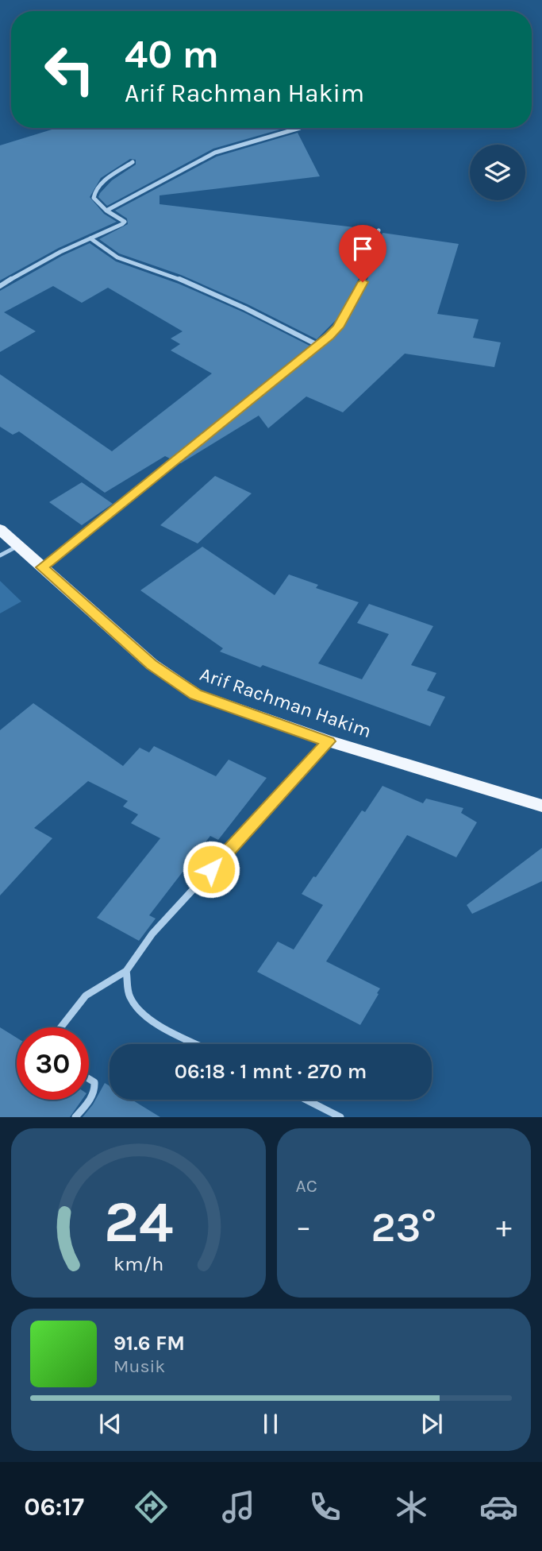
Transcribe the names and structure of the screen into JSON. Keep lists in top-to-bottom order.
{
  "streets": {
    "main road": ["Arif Rachman Hakim"]
  },
  "page": {
    "turn": ["40 m", "Arif Rachman Hakim"],
    "limit": "30",
    "trip": "06:18 · 1 mnt · 270 m",
    "tile": "AC",
    "heat": ["−", "23°", "+"],
    "song": ["91.6 FM", "Musik"],
    "tabs": "06:17",
    "gauge": ["24", "km/h"]
  }
}
